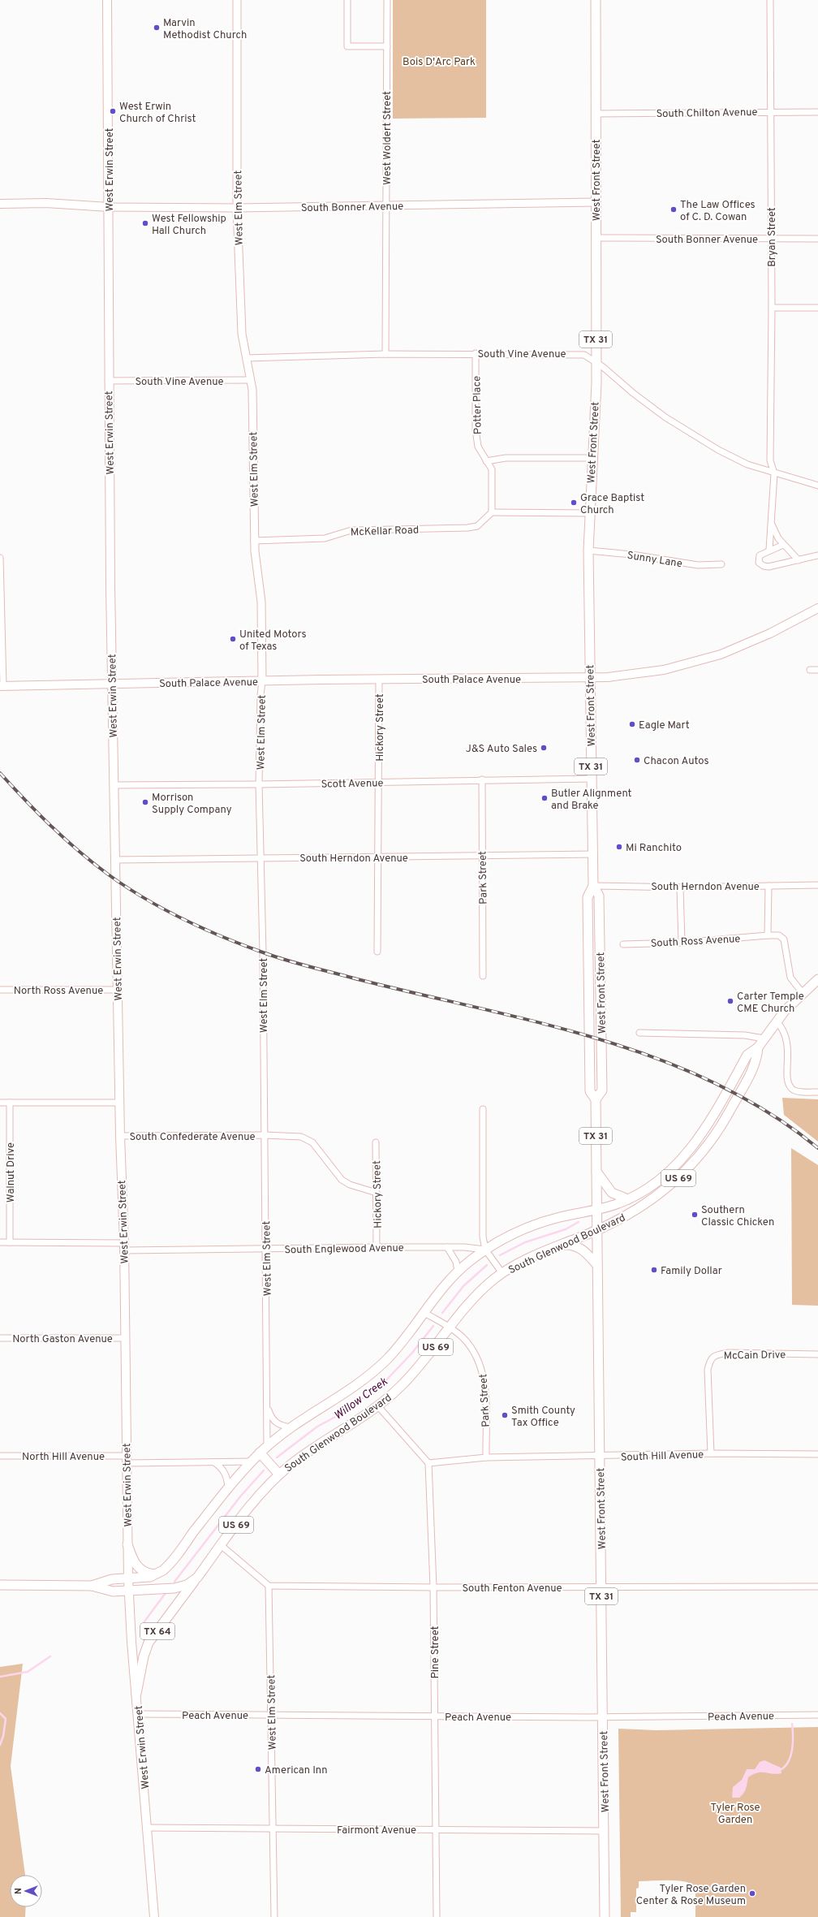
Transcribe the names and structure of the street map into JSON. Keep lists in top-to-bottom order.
{
  "streets": {
    "main road": [
      "West Erwin Street",
      "West Front Street",
      "TX 31",
      "South Palace Avenue",
      "US 69",
      "South Glenwood Boulevard",
      "TX 64"
    ],
    "street": [
      "South Chilton Avenue",
      "West Woldert Street",
      "South Bonner Avenue",
      "West Elm Street",
      "Bryan Street",
      "South Vine Avenue",
      "Potter Place",
      "McKellar Road",
      "Sunny Lane",
      "Hickory Street",
      "Scott Avenue",
      "South Herndon Avenue",
      "Park Street",
      "South Ross Avenue",
      "North Ross Avenue",
      "South Confederate Avenue",
      "Walnut Drive",
      "South Englewood Avenue",
      "North Gaston Avenue",
      "McCain Drive",
      "South Hill Avenue",
      "North Hill Avenue",
      "South Fenton Avenue",
      "Pine Street",
      "Peach Avenue",
      "Fairmont Avenue"
    ]
  },
  "crossings": [
    ["South Chilton Avenue", "West Front Street"],
    ["South Chilton Avenue", "Bryan Street"],
    ["West Woldert Street", "South Bonner Avenue"],
    ["West Woldert Street", "South Vine Avenue"],
    ["West Erwin Street", "South Bonner Avenue"],
    ["West Erwin Street", "South Vine Avenue"],
    ["West Erwin Street", "South Palace Avenue"],
    ["West Erwin Street", "Scott Avenue"],
    ["West Erwin Street", "South Herndon Avenue"],
    ["West Erwin Street", "North Ross Avenue"],
    ["West Erwin Street", "South Confederate Avenue"],
    ["West Erwin Street", "US 69"],
    ["West Erwin Street", "South Glenwood Boulevard"],
    ["West Erwin Street", "South Englewood Avenue"],
    ["West Erwin Street", "North Gaston Avenue"],
    ["West Erwin Street", "North Hill Avenue"],
    ["West Erwin Street", "TX 64"],
    ["West Erwin Street", "Peach Avenue"],
    ["West Erwin Street", "Fairmont Avenue"],
    ["West Front Street", "South Bonner Avenue"],
    ["West Front Street", "South Vine Avenue"],
    ["West Front Street", "Sunny Lane"],
    ["West Front Street", "South Palace Avenue"],
    ["West Front Street", "Scott Avenue"],
    ["West Front Street", "South Herndon Avenue"],
    ["West Front Street", "South Glenwood Boulevard"],
    ["West Front Street", "South Hill Avenue"],
    ["West Front Street", "South Fenton Avenue"],
    ["West Front Street", "Peach Avenue"],
    ["West Front Street", "Fairmont Avenue"],
    ["South Bonner Avenue", "West Elm Street"],
    ["South Bonner Avenue", "Bryan Street"],
    ["West Elm Street", "South Vine Avenue"],
    ["West Elm Street", "McKellar Road"],
    ["West Elm Street", "South Palace Avenue"],
    ["West Elm Street", "Scott Avenue"],
    ["West Elm Street", "South Herndon Avenue"],
    ["West Elm Street", "South Confederate Avenue"],
    ["West Elm Street", "South Glenwood Boulevard"],
    ["West Elm Street", "South Englewood Avenue"],
    ["West Elm Street", "South Fenton Avenue"],
    ["West Elm Street", "Peach Avenue"],
    ["West Elm Street", "Fairmont Avenue"],
    ["Bryan Street", "South Vine Avenue"],
    ["South Vine Avenue", "Potter Place"],
    ["Potter Place", "McKellar Road"],
    ["South Palace Avenue", "Hickory Street"],
    ["Hickory Street", "Scott Avenue"],
    ["Hickory Street", "South Herndon Avenue"],
    ["Hickory Street", "South Confederate Avenue"],
    ["Hickory Street", "South Englewood Avenue"],
    ["Scott Avenue", "Park Street"],
    ["South Herndon Avenue", "Park Street"],
    ["Park Street", "South Glenwood Boulevard"],
    ["Park Street", "South Hill Avenue"],
    ["South Ross Avenue", "South Glenwood Boulevard"],
    ["Walnut Drive", "South Englewood Avenue"],
    ["US 69", "South Glenwood Boulevard"],
    ["South Glenwood Boulevard", "South Englewood Avenue"],
    ["South Glenwood Boulevard", "TX 64"],
    ["McCain Drive", "South Hill Avenue"],
    ["South Hill Avenue", "Pine Street"],
    ["South Fenton Avenue", "Pine Street"],
    ["Pine Street", "Peach Avenue"],
    ["Pine Street", "Fairmont Avenue"]
  ],
  "water": ["Willow Creek"],
  "parks": ["Bois D'Arc Park", "Tyler Rose Garden"],
  "places": [
    "Marvin Methodist Church",
    "West Erwin Church of Christ",
    "The Law Offices of C. D. Cowan",
    "West Fellowship Hall Church",
    "Grace Baptist Church",
    "United Motors of Texas",
    "Eagle Mart",
    "J&S Auto Sales",
    "Chacon Autos",
    "Butler Alignment and Brake",
    "Morrison Supply Company",
    "Mi Ranchito",
    "Carter Temple CME Church",
    "Southern Classic Chicken",
    "Family Dollar",
    "Smith County Tax Office",
    "American Inn",
    "Tyler Rose Garden Center & Rose Museum"
  ],
  "north": "left"
}
